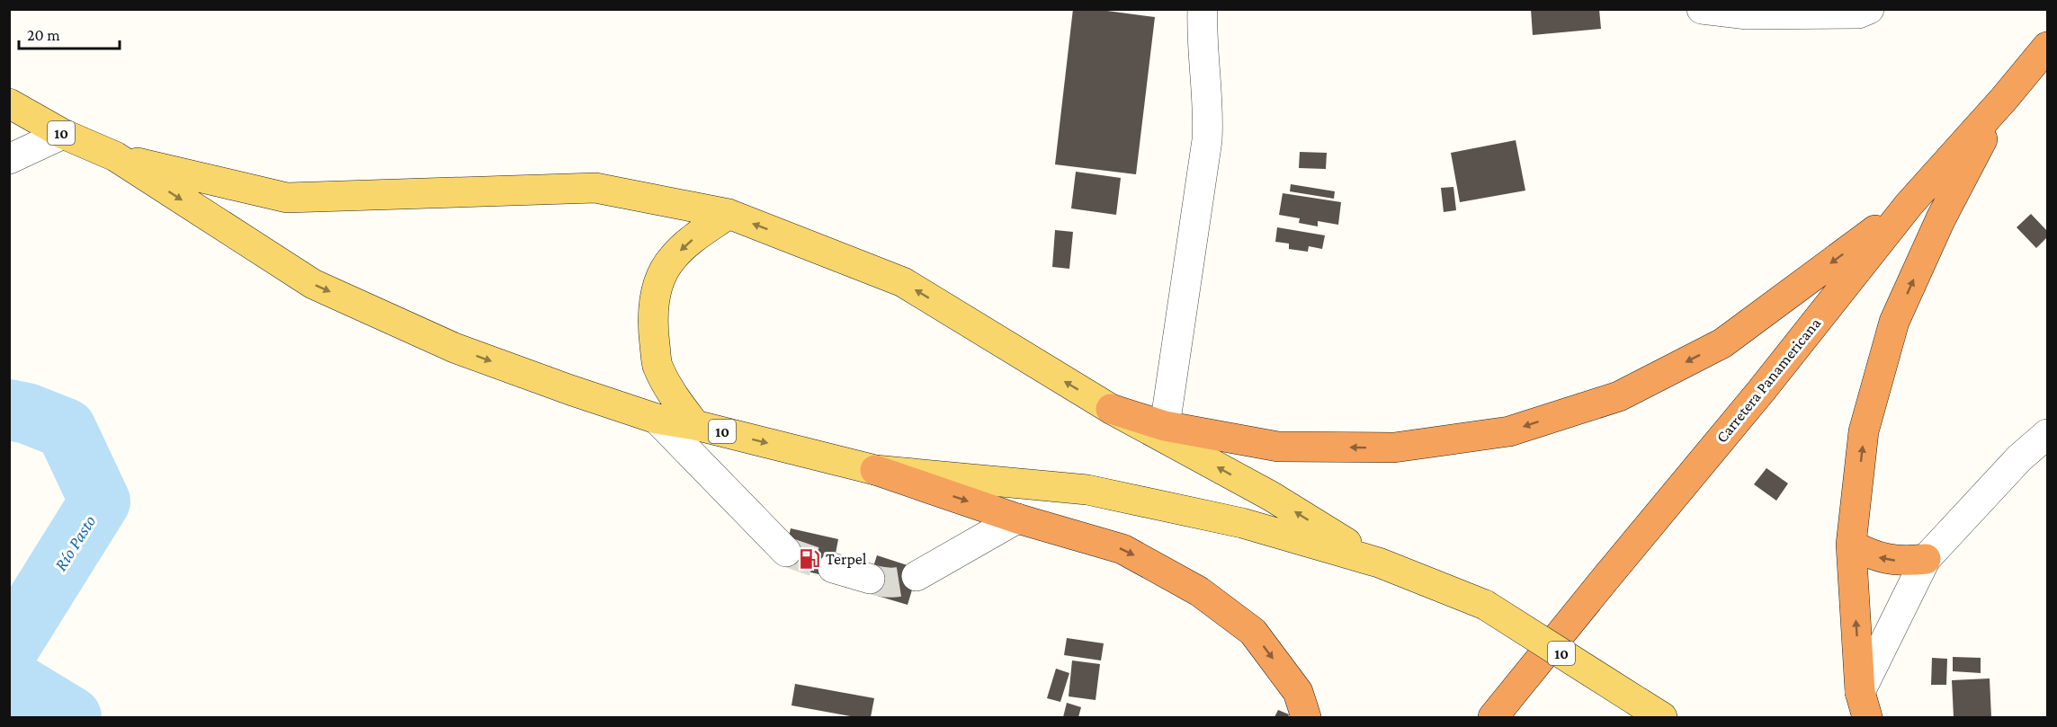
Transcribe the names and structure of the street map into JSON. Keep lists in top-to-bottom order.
{
  "streets": {
    "highway": ["Carretera Panamericana"],
    "main road": ["10"]
  },
  "water": ["Río Pasto"],
  "places": {
    "fuel station": ["Terpel"]
  },
  "scale_bar": "20 m"
}
